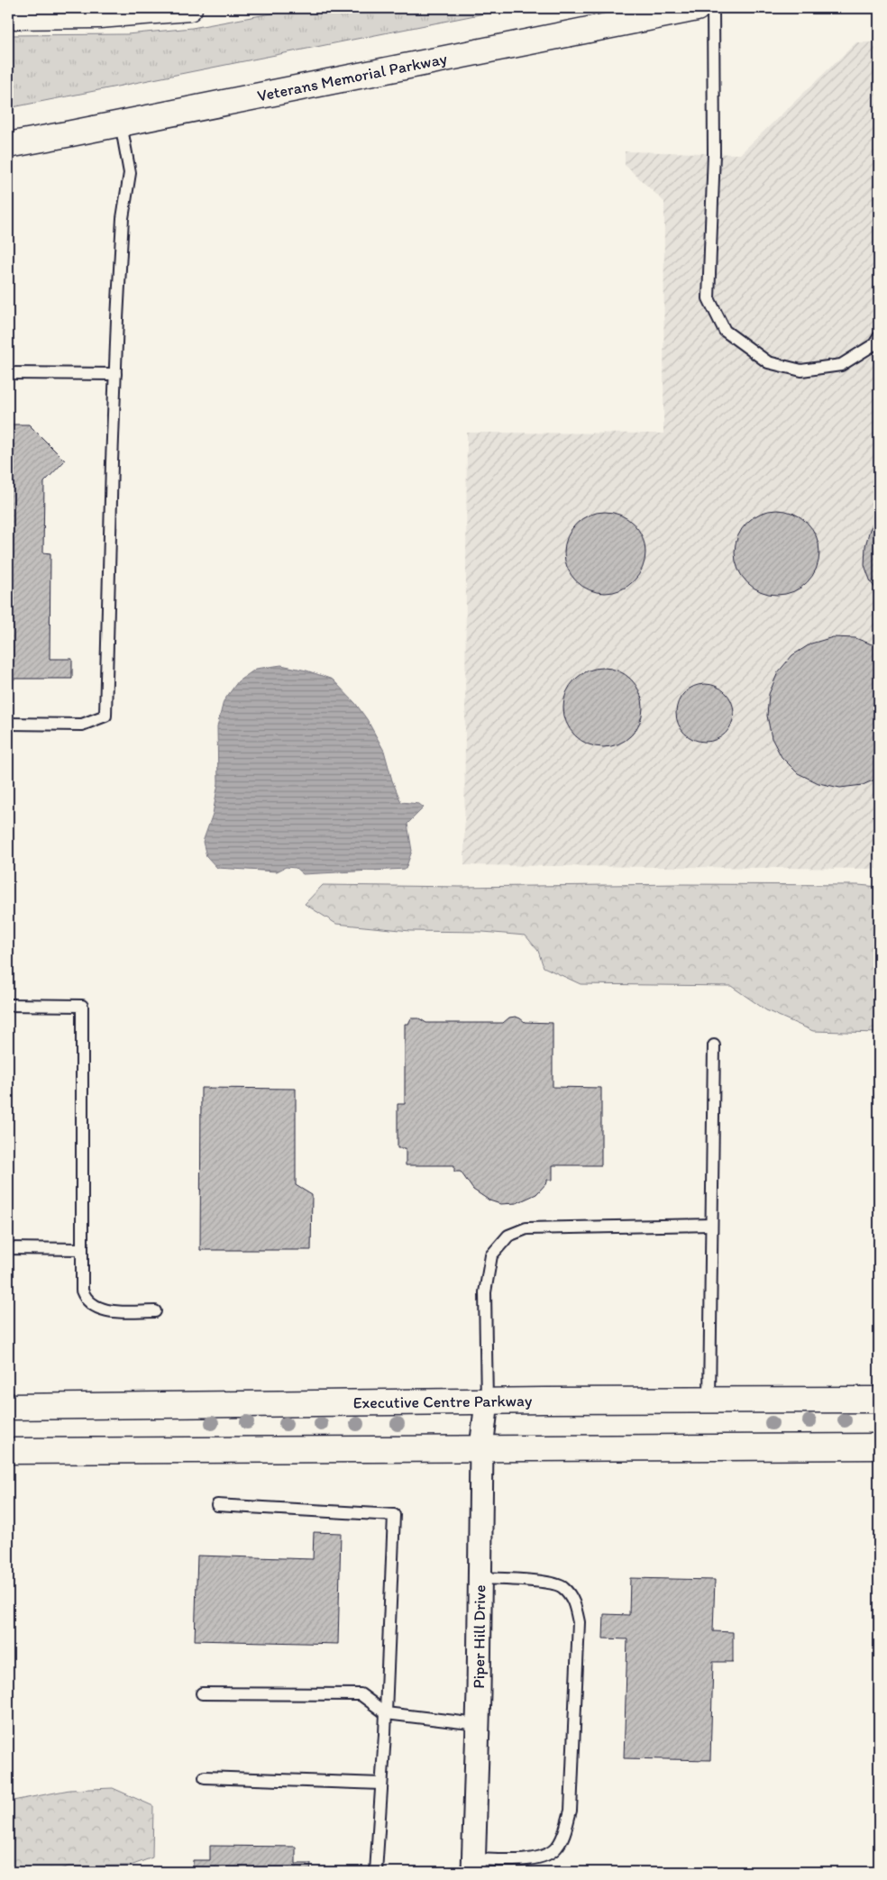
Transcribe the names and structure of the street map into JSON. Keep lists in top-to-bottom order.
{
  "streets": {
    "main road": ["Veterans Memorial Parkway", "Executive Centre Parkway"],
    "street": ["Piper Hill Drive"]
  },
  "crossings": [
    ["Executive Centre Parkway", "Piper Hill Drive"]
  ]
}
